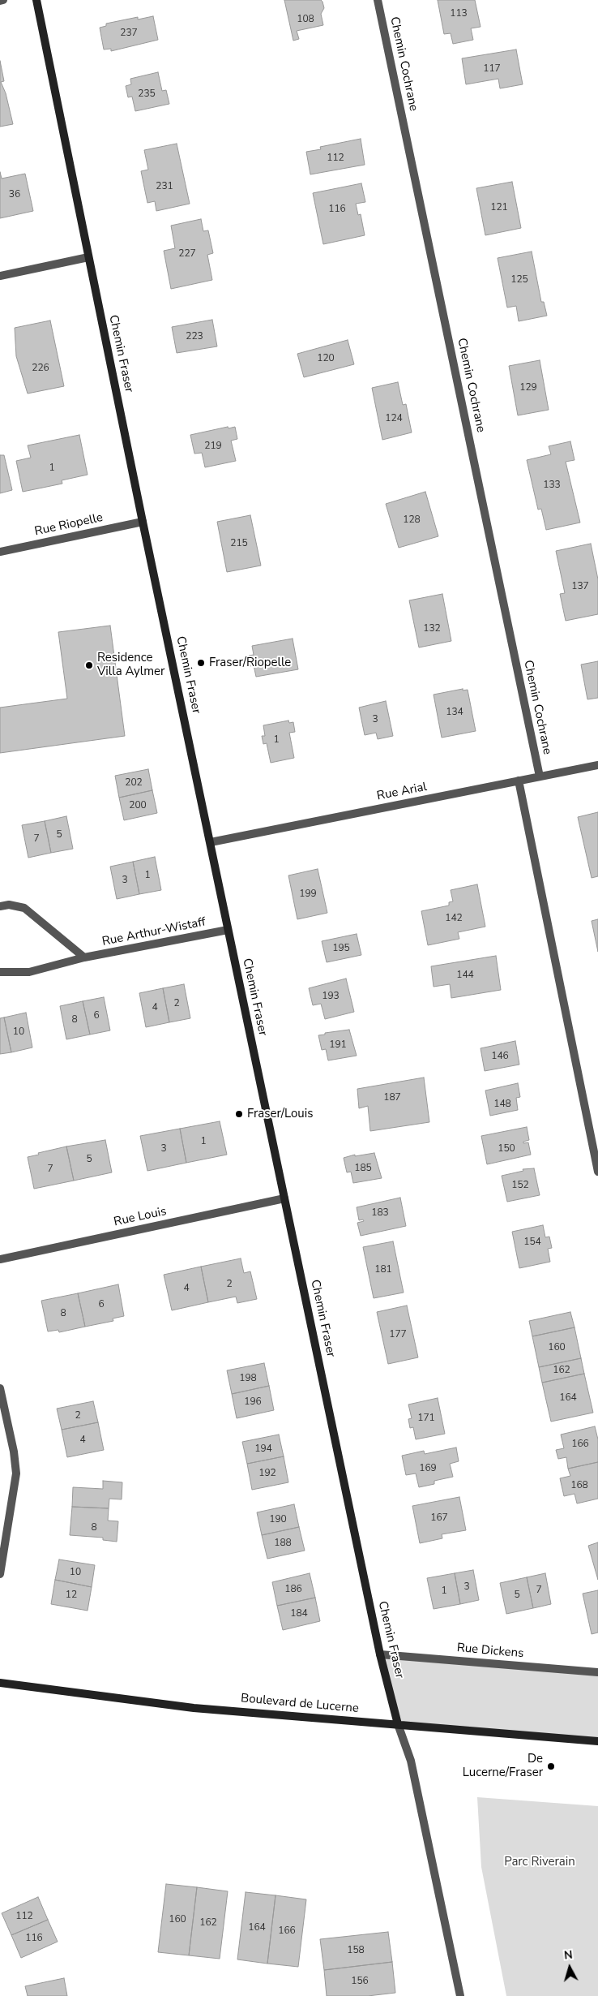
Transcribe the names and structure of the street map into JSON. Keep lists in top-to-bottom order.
{
  "streets": {
    "street": [
      "Chemin Cochrane",
      "Chemin Fraser",
      "Rue Riopelle",
      "Rue Arial",
      "Rue Arthur-Wistaff",
      "Rue Louis",
      "Rue Dickens",
      "Boulevard de Lucerne"
    ]
  },
  "crossings": [
    ["Chemin Cochrane", "Rue Arial"],
    ["Chemin Fraser", "Rue Riopelle"],
    ["Chemin Fraser", "Rue Arial"],
    ["Chemin Fraser", "Rue Arthur-Wistaff"],
    ["Chemin Fraser", "Rue Louis"],
    ["Chemin Fraser", "Rue Dickens"],
    ["Chemin Fraser", "Boulevard de Lucerne"]
  ],
  "parks": ["Parc Riverain"],
  "places": [
    "Fraser/Riopelle",
    "Residence Villa Aylmer",
    "Fraser/Louis",
    "De Lucerne/Fraser"
  ],
  "house_numbers": [
    "113",
    "108",
    "237",
    "117",
    "235",
    "112",
    "231",
    "36",
    "121",
    "116",
    "227",
    "125",
    "223",
    "120",
    "226",
    "129",
    "124",
    "219",
    "1",
    "133",
    "128",
    "215",
    "137",
    "132",
    "134",
    "3",
    "1",
    "202",
    "200",
    "5",
    "7",
    "1",
    "3",
    "199",
    "142",
    "195",
    "144",
    "193",
    "2",
    "4",
    "6",
    "8",
    "10",
    "191",
    "146",
    "187",
    "148",
    "1",
    "3",
    "150",
    "5",
    "185",
    "7",
    "152",
    "183",
    "154",
    "181",
    "2",
    "4",
    "6",
    "8",
    "177",
    "160",
    "162",
    "198",
    "164",
    "196",
    "2",
    "171",
    "4",
    "166",
    "194",
    "169",
    "192",
    "168",
    "167",
    "190",
    "8",
    "188",
    "10",
    "3",
    "186",
    "7",
    "1",
    "12",
    "5",
    "184",
    "112",
    "160",
    "162",
    "164",
    "166",
    "116",
    "158",
    "156"
  ],
  "north": "top"
}
